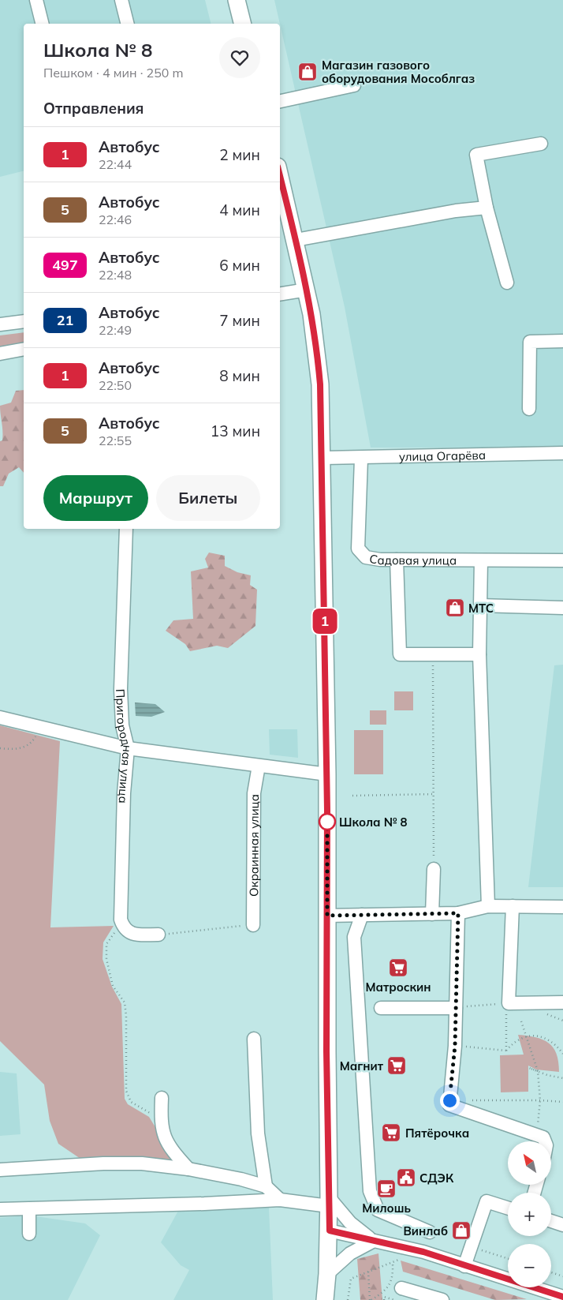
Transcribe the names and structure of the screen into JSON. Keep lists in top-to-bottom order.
{
  "streets": {
    "street": [
      "улица Огарёва",
      "Садовая улица",
      "Пригородная улица",
      "Окраинная улица"
    ]
  },
  "crossings": [
    ["улица Огарёва", "Садовая улица"]
  ],
  "places": {
    "shop": ["Магазин газового оборудования Мособлгаз", "МТС", "Винлаб"],
    "other": ["Школа № 8"],
    "supermarket": ["Матроскин", "Магнит", "Пятёрочка"],
    "public building": ["СДЭК"],
    "cafe": ["Милошь"]
  },
  "lines": ["bus line 1"],
  "north": "top left",
  "page": {
    "on_map": "1",
    "heading": [
      ["Школа № 8", "Пешком · 4 мин · 250 m"],
      "Отправления"
    ],
    "list": [
      {
        "mark": "1",
        "name": "Автобус",
        "note": "22:44",
        "value": "2 мин"
      },
      {
        "mark": "5",
        "name": "Автобус",
        "note": "22:46",
        "value": "4 мин"
      },
      {
        "mark": "497",
        "name": "Автобус",
        "note": "22:48",
        "value": "6 мин"
      },
      {
        "mark": "21",
        "name": "Автобус",
        "note": "22:49",
        "value": "7 мин"
      },
      {
        "mark": "1",
        "name": "Автобус",
        "note": "22:50",
        "value": "8 мин"
      },
      {
        "mark": "5",
        "name": "Автобус",
        "note": "22:55",
        "value": "13 мин"
      }
    ],
    "buttons": ["Маршрут", "Билеты"],
    "map_buttons": ["+", "−"]
  }
}
